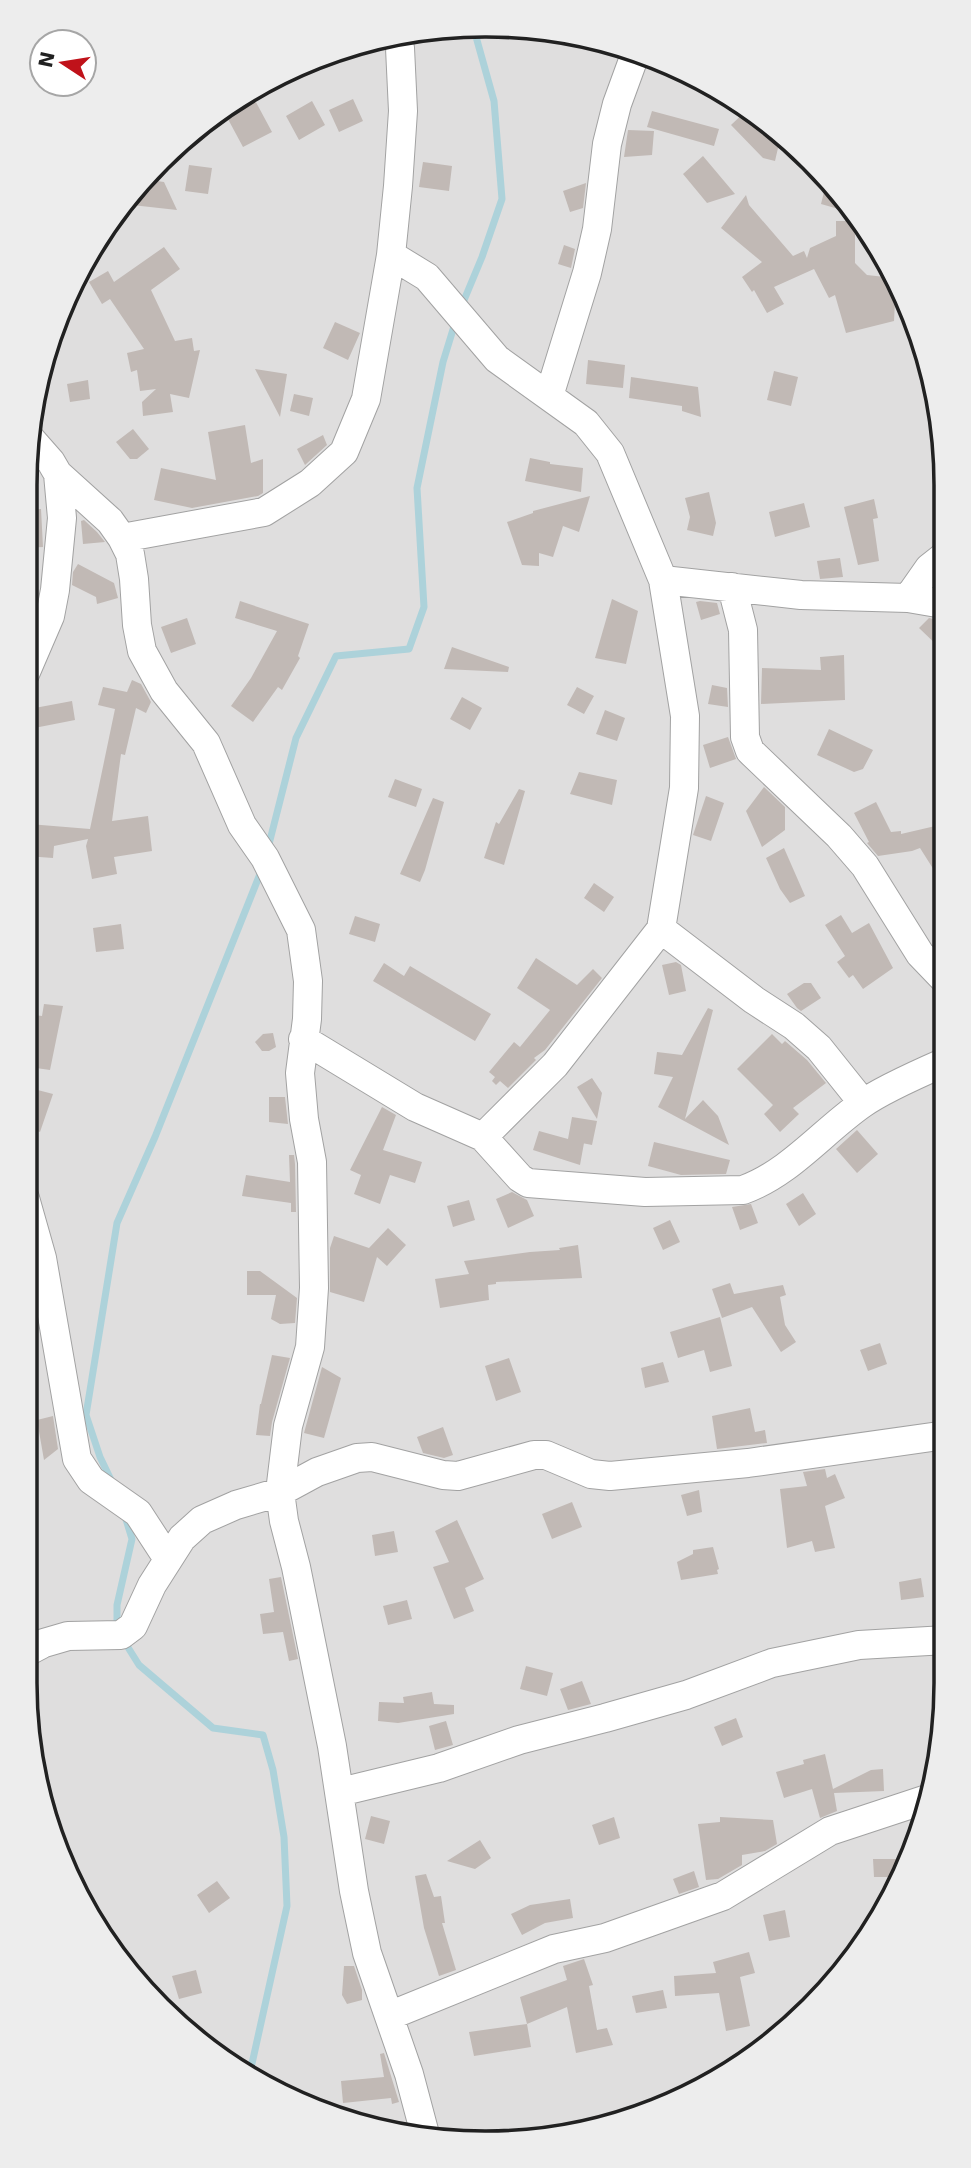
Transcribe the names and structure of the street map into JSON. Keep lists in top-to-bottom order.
{
  "north": "left"
}
